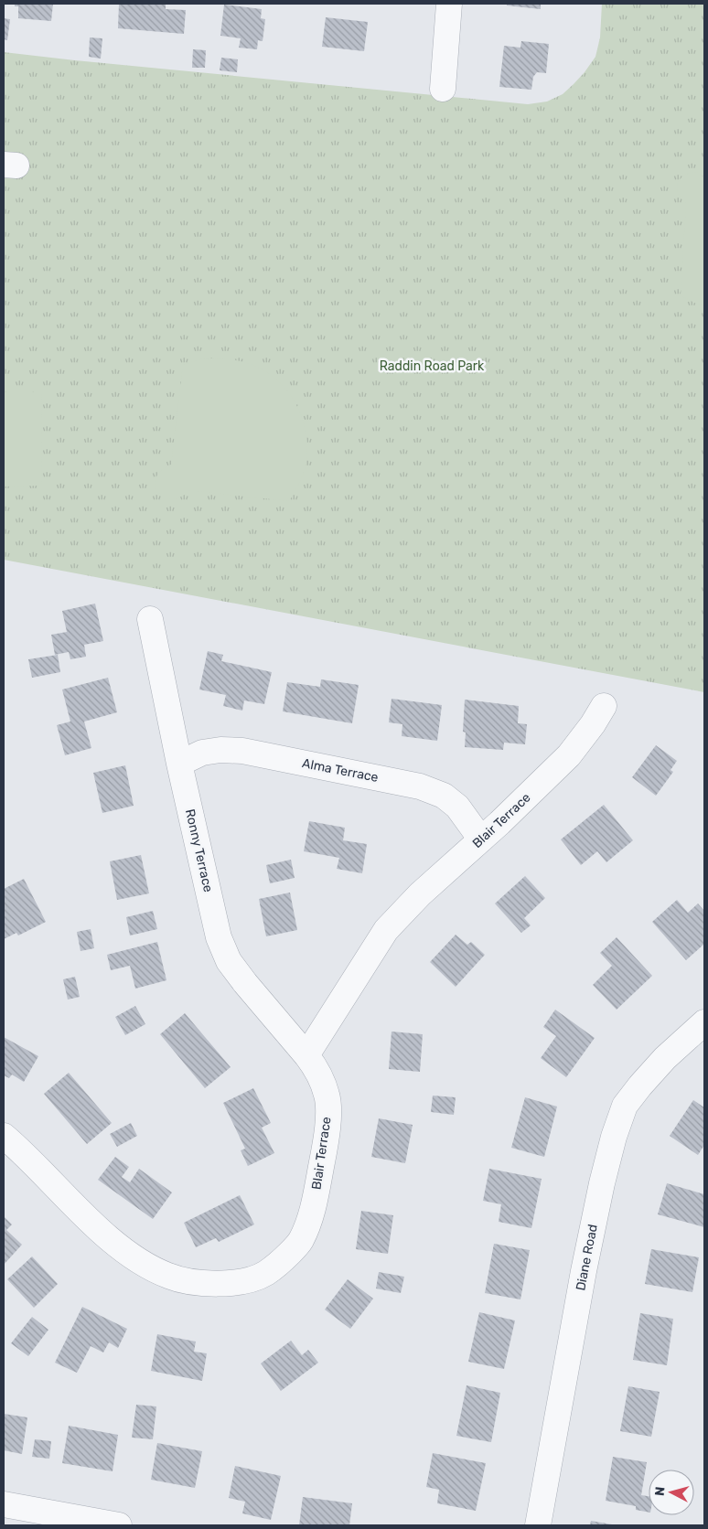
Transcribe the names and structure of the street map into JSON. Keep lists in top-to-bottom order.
{
  "streets": {
    "street": [
      "Alma Terrace",
      "Blair Terrace",
      "Ronny Terrace",
      "Diane Road"
    ]
  },
  "crossings": [
    ["Alma Terrace", "Blair Terrace"],
    ["Alma Terrace", "Ronny Terrace"],
    ["Blair Terrace", "Ronny Terrace"]
  ],
  "parks": ["Raddin Road Park"],
  "north": "left"
}
